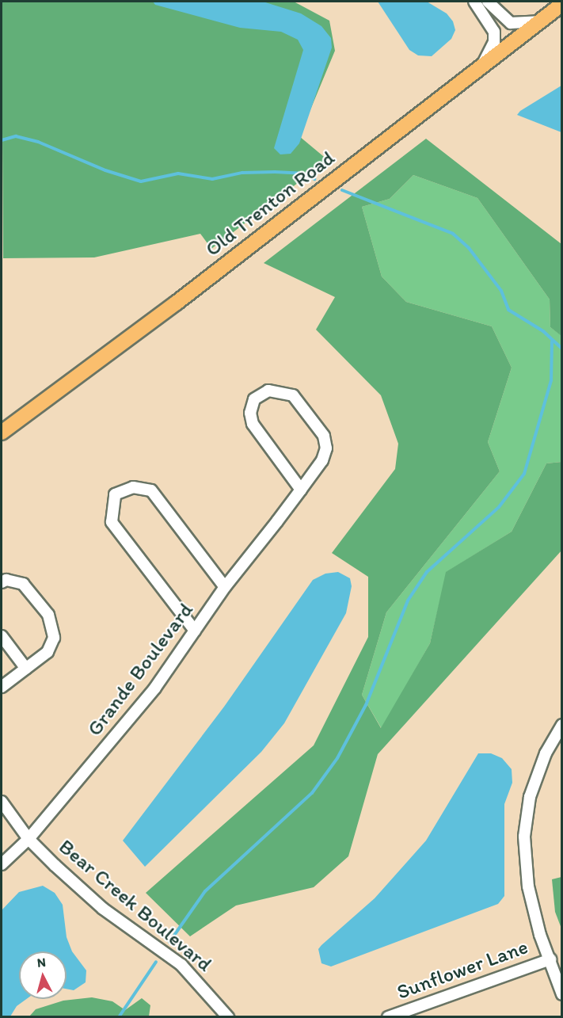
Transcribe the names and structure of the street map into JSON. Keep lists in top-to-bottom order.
{
  "streets": {
    "main road": ["Old Trenton Road"],
    "street": ["Grande Boulevard", "Bear Creek Boulevard", "Sunflower Lane"]
  },
  "crossings": [
    ["Grande Boulevard", "Bear Creek Boulevard"]
  ],
  "north": "top"
}
